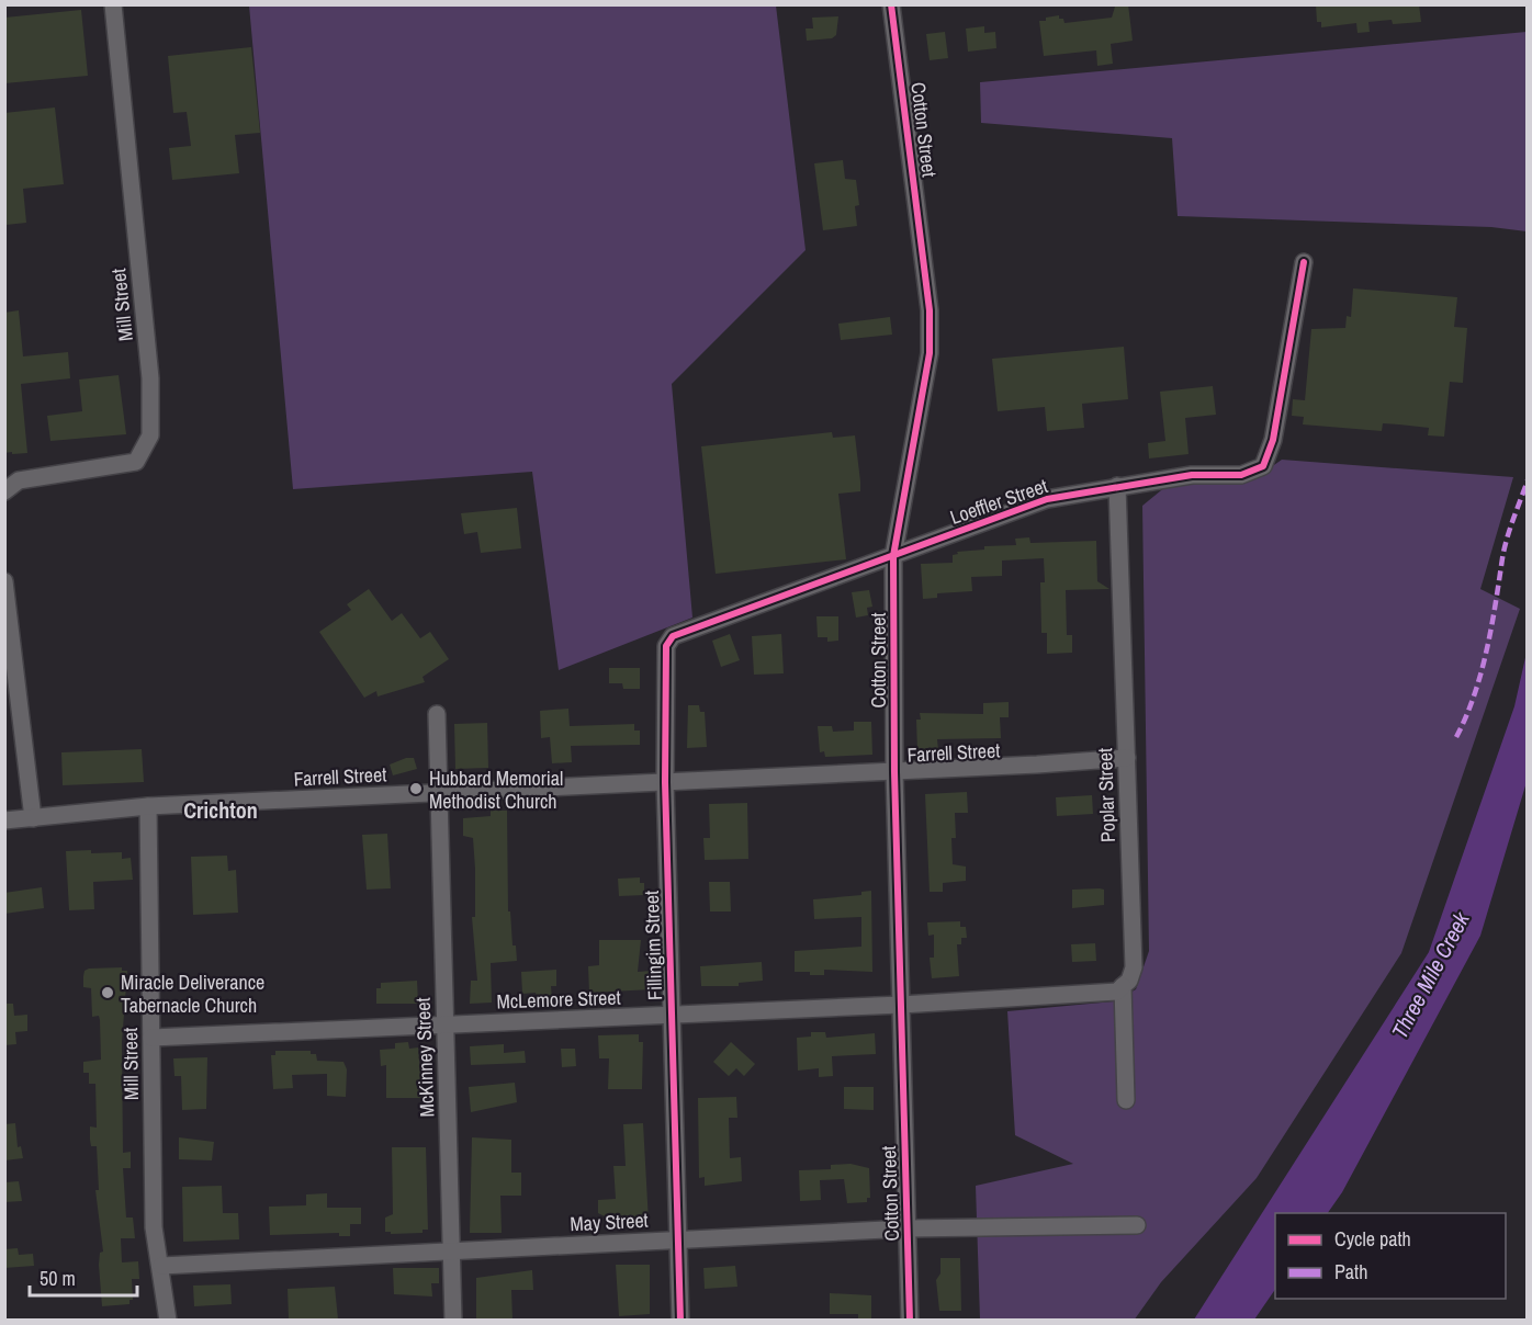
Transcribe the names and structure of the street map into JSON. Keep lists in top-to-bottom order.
{
  "streets": {
    "street": [
      "Cotton Street",
      "Mill Street",
      "Loeffler Street",
      "Farrell Street",
      "Poplar Street",
      "Fillingim Street",
      "McLemore Street",
      "McKinney Street",
      "May Street"
    ]
  },
  "crossings": [
    ["Cotton Street", "Loeffler Street"],
    ["Cotton Street", "Farrell Street"],
    ["Cotton Street", "McLemore Street"],
    ["Cotton Street", "May Street"],
    ["Mill Street", "Farrell Street"],
    ["Mill Street", "McLemore Street"],
    ["Mill Street", "May Street"],
    ["Loeffler Street", "Poplar Street"],
    ["Loeffler Street", "Fillingim Street"],
    ["Farrell Street", "Poplar Street"],
    ["Farrell Street", "Fillingim Street"],
    ["Farrell Street", "McKinney Street"],
    ["Poplar Street", "McLemore Street"],
    ["Fillingim Street", "McLemore Street"],
    ["Fillingim Street", "May Street"],
    ["McLemore Street", "McKinney Street"],
    ["McKinney Street", "May Street"]
  ],
  "districts": ["Crichton"],
  "water": ["Three Mile Creek"],
  "places": ["Hubbard Memorial Methodist Church", "Miracle Deliverance Tabernacle Church"],
  "legend": ["Cycle path", "Path"],
  "scale_bar": "50 m"
}
